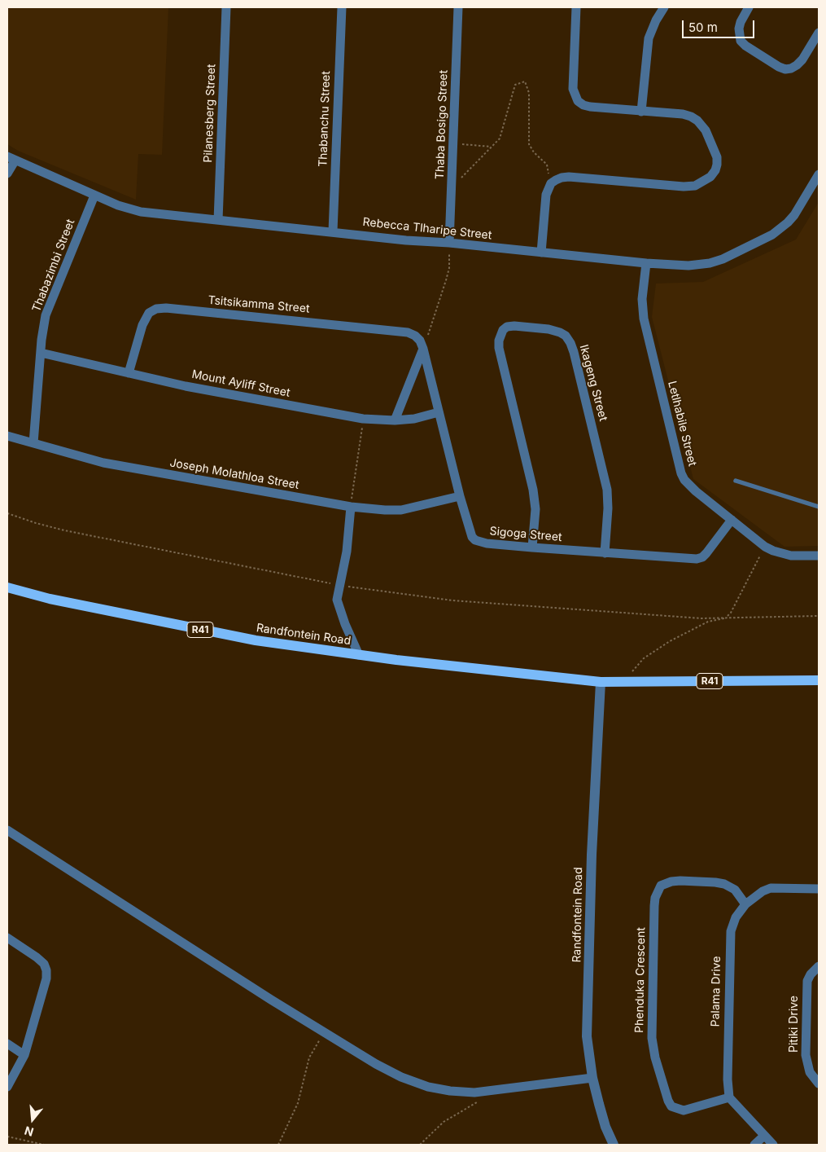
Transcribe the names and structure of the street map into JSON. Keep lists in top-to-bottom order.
{
  "streets": {
    "main road": ["R41", "Randfontein Road"],
    "street": [
      "Pilanesberg Street",
      "Thabanchu Street",
      "Thaba Bosigo Street",
      "Rebecca Tlharipe Street",
      "Thabazimbi Street",
      "Tsitsikamma Street",
      "Ikageng Street",
      "Mount Ayliff Street",
      "Letlhabile Street",
      "Joseph Molathloa Street",
      "Sigoga Street",
      "Phenduka Crescent",
      "Palama Drive",
      "Pitiki Drive"
    ]
  },
  "crossings": [
    ["Pilanesberg Street", "Rebecca Tlharipe Street"],
    ["Thabanchu Street", "Rebecca Tlharipe Street"],
    ["Thaba Bosigo Street", "Rebecca Tlharipe Street"],
    ["Rebecca Tlharipe Street", "Thabazimbi Street"],
    ["Rebecca Tlharipe Street", "Letlhabile Street"],
    ["Thabazimbi Street", "Mount Ayliff Street"],
    ["Thabazimbi Street", "Joseph Molathloa Street"],
    ["Tsitsikamma Street", "Mount Ayliff Street"],
    ["Tsitsikamma Street", "Sigoga Street"],
    ["Ikageng Street", "Sigoga Street"],
    ["Mount Ayliff Street", "Sigoga Street"],
    ["Letlhabile Street", "Sigoga Street"],
    ["Joseph Molathloa Street", "Sigoga Street"],
    ["Phenduka Crescent", "Palama Drive"]
  ],
  "scale_bar": "50 m",
  "north": "bottom"
}
